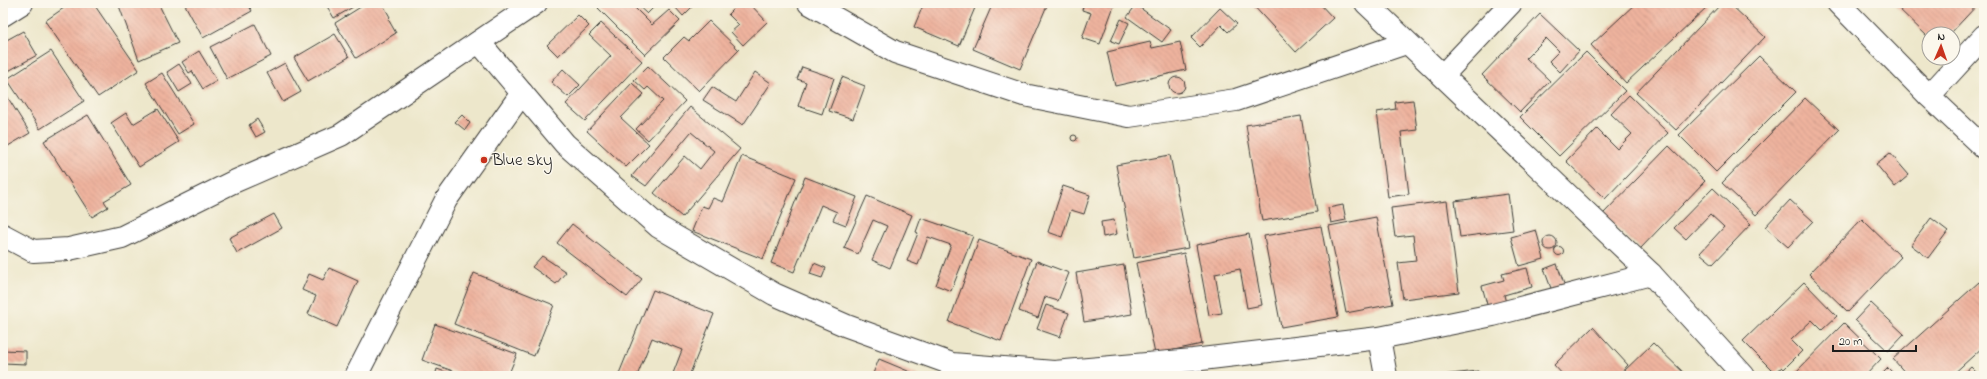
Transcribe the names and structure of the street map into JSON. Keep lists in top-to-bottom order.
{
  "places": ["Blue sky"],
  "scale_bar": "20 m",
  "north": "top"
}
